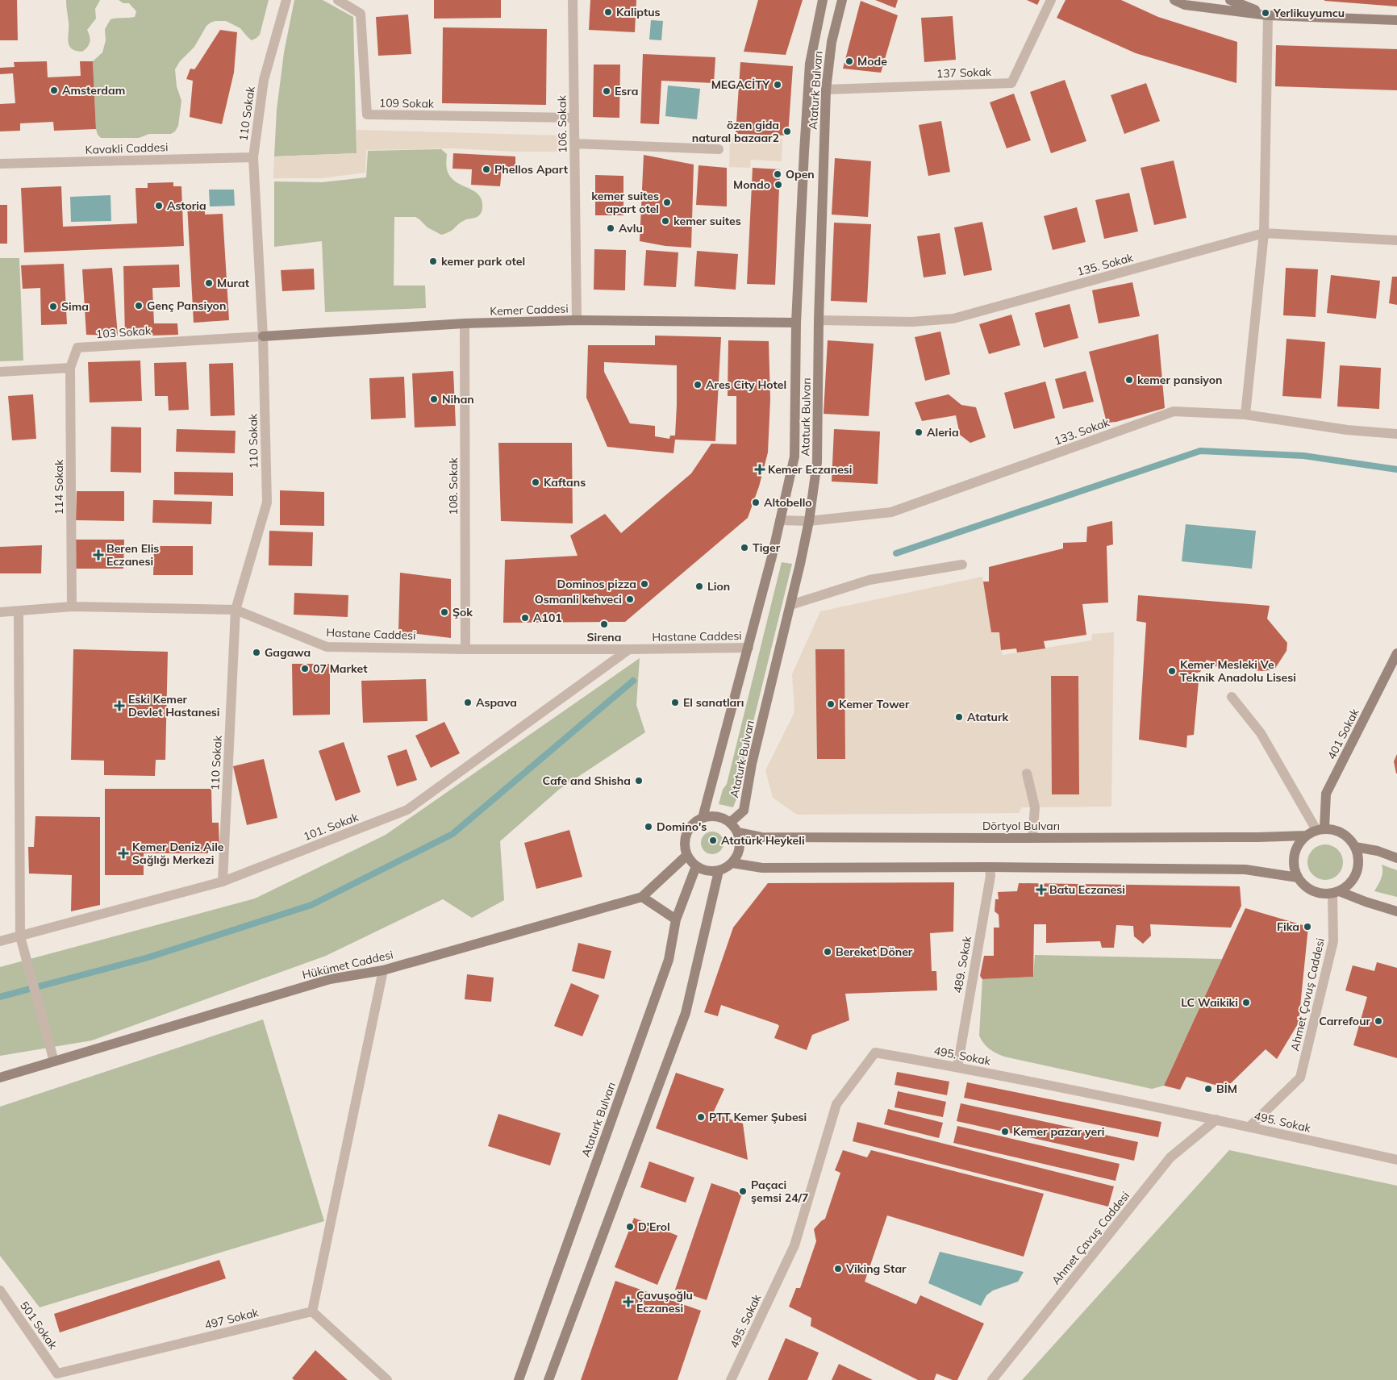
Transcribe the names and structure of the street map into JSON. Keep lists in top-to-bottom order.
{
  "streets": {
    "main road": [
      "Ataturk Bulvarı",
      "Kemer Caddesi",
      "401 Sokak",
      "Dörtyol Bulvarı",
      "Hükümet Caddesi"
    ],
    "street": [
      "137 Sokak",
      "109 Sokak",
      "110 Sokak",
      "106. Sokak",
      "Kavakli Caddesi",
      "135. Sokak",
      "103 Sokak",
      "133. Sokak",
      "108. Sokak",
      "114 Sokak",
      "Hastane Caddesi",
      "101. Sokak",
      "489. Sokak",
      "Ahmet Çavuş Caddesi",
      "495. Sokak",
      "497 Sokak",
      "501 Sokak"
    ]
  },
  "crossings": [
    ["137 Sokak", "Ataturk Bulvarı"],
    ["Ataturk Bulvarı", "135. Sokak"],
    ["Ataturk Bulvarı", "Kemer Caddesi"],
    ["Ataturk Bulvarı", "133. Sokak"],
    ["Ataturk Bulvarı", "Hastane Caddesi"],
    ["Ataturk Bulvarı", "Dörtyol Bulvarı"],
    ["Ataturk Bulvarı", "Hükümet Caddesi"],
    ["109 Sokak", "106. Sokak"],
    ["110 Sokak", "Kavakli Caddesi"],
    ["110 Sokak", "Kemer Caddesi"],
    ["110 Sokak", "103 Sokak"],
    ["110 Sokak", "Hastane Caddesi"],
    ["110 Sokak", "101. Sokak"],
    ["106. Sokak", "Kemer Caddesi"],
    ["Kemer Caddesi", "103 Sokak"],
    ["Kemer Caddesi", "108. Sokak"],
    ["103 Sokak", "114 Sokak"],
    ["108. Sokak", "Hastane Caddesi"],
    ["114 Sokak", "Hastane Caddesi"],
    ["Hastane Caddesi", "101. Sokak"],
    ["401 Sokak", "Dörtyol Bulvarı"],
    ["401 Sokak", "Ahmet Çavuş Caddesi"],
    ["Dörtyol Bulvarı", "Hükümet Caddesi"],
    ["Dörtyol Bulvarı", "Ahmet Çavuş Caddesi"],
    ["489. Sokak", "495. Sokak"],
    ["Ahmet Çavuş Caddesi", "495. Sokak"],
    ["497 Sokak", "501 Sokak"]
  ],
  "places": {
    "other": [
      "Kaliptus",
      "Yerlikuyumcu",
      "Mode",
      "MEGACİTY",
      "Amsterdam",
      "Esra",
      "özen gida natural bazaar2",
      "Phellos Apart",
      "Open",
      "Mondo",
      "kemer suites apart otel",
      "Astoria",
      "kemer suites",
      "Avlu",
      "kemer park otel",
      "Murat",
      "Genç Pansiyon",
      "Sima",
      "kemer pansiyon",
      "Ares City Hotel",
      "Nihan",
      "Aleria",
      "Kaftans",
      "Altobello",
      "Tiger",
      "Dominos pizza",
      "Lion",
      "Osmanli kehveci",
      "Şok",
      "A101",
      "Sirena",
      "Gagawa",
      "07 Market",
      "Kemer Mesleki Ve Teknik Anadolu Lisesi",
      "Aspava",
      "El sanatları",
      "Kemer Tower",
      "Ataturk",
      "Cafe and Shisha",
      "Domino's",
      "Atatürk Heykeli",
      "Fika",
      "Bereket Döner",
      "LC Waikiki",
      "Carrefour",
      "BİM",
      "PTT Kemer Şubesi",
      "Kemer pazar yeri",
      "Paçaci şemsi 24/7",
      "D'Erol",
      "Viking Star"
    ],
    "health": [
      "Kemer Eczanesi",
      "Beren Elis Eczanesi",
      "Eski Kemer Devlet Hastanesi",
      "Kemer Deniz Aile Sağlığı Merkezi",
      "Batu Eczanesi",
      "Çavuşoğlu Eczanesi"
    ]
  }
}
